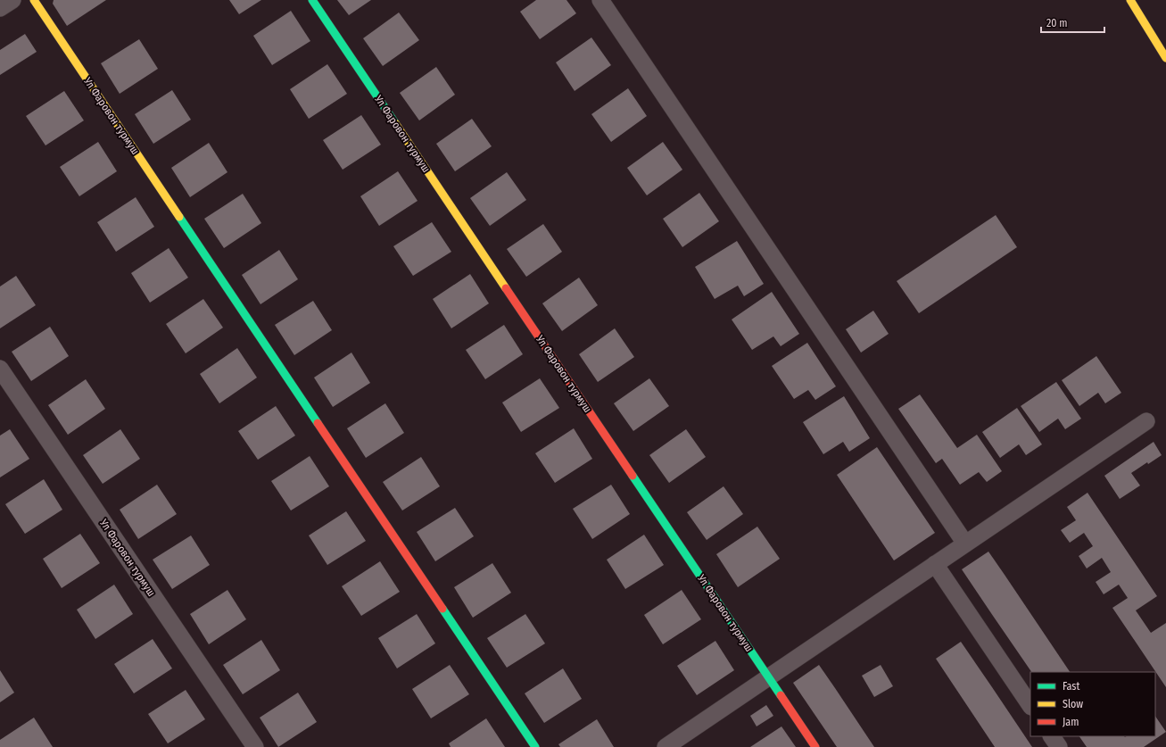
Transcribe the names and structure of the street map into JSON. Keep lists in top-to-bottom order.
{
  "streets": {
    "street": ["Ул Фаровон турмуш"]
  },
  "legend": ["Fast", "Slow", "Jam"],
  "scale_bar": "20 m"
}
